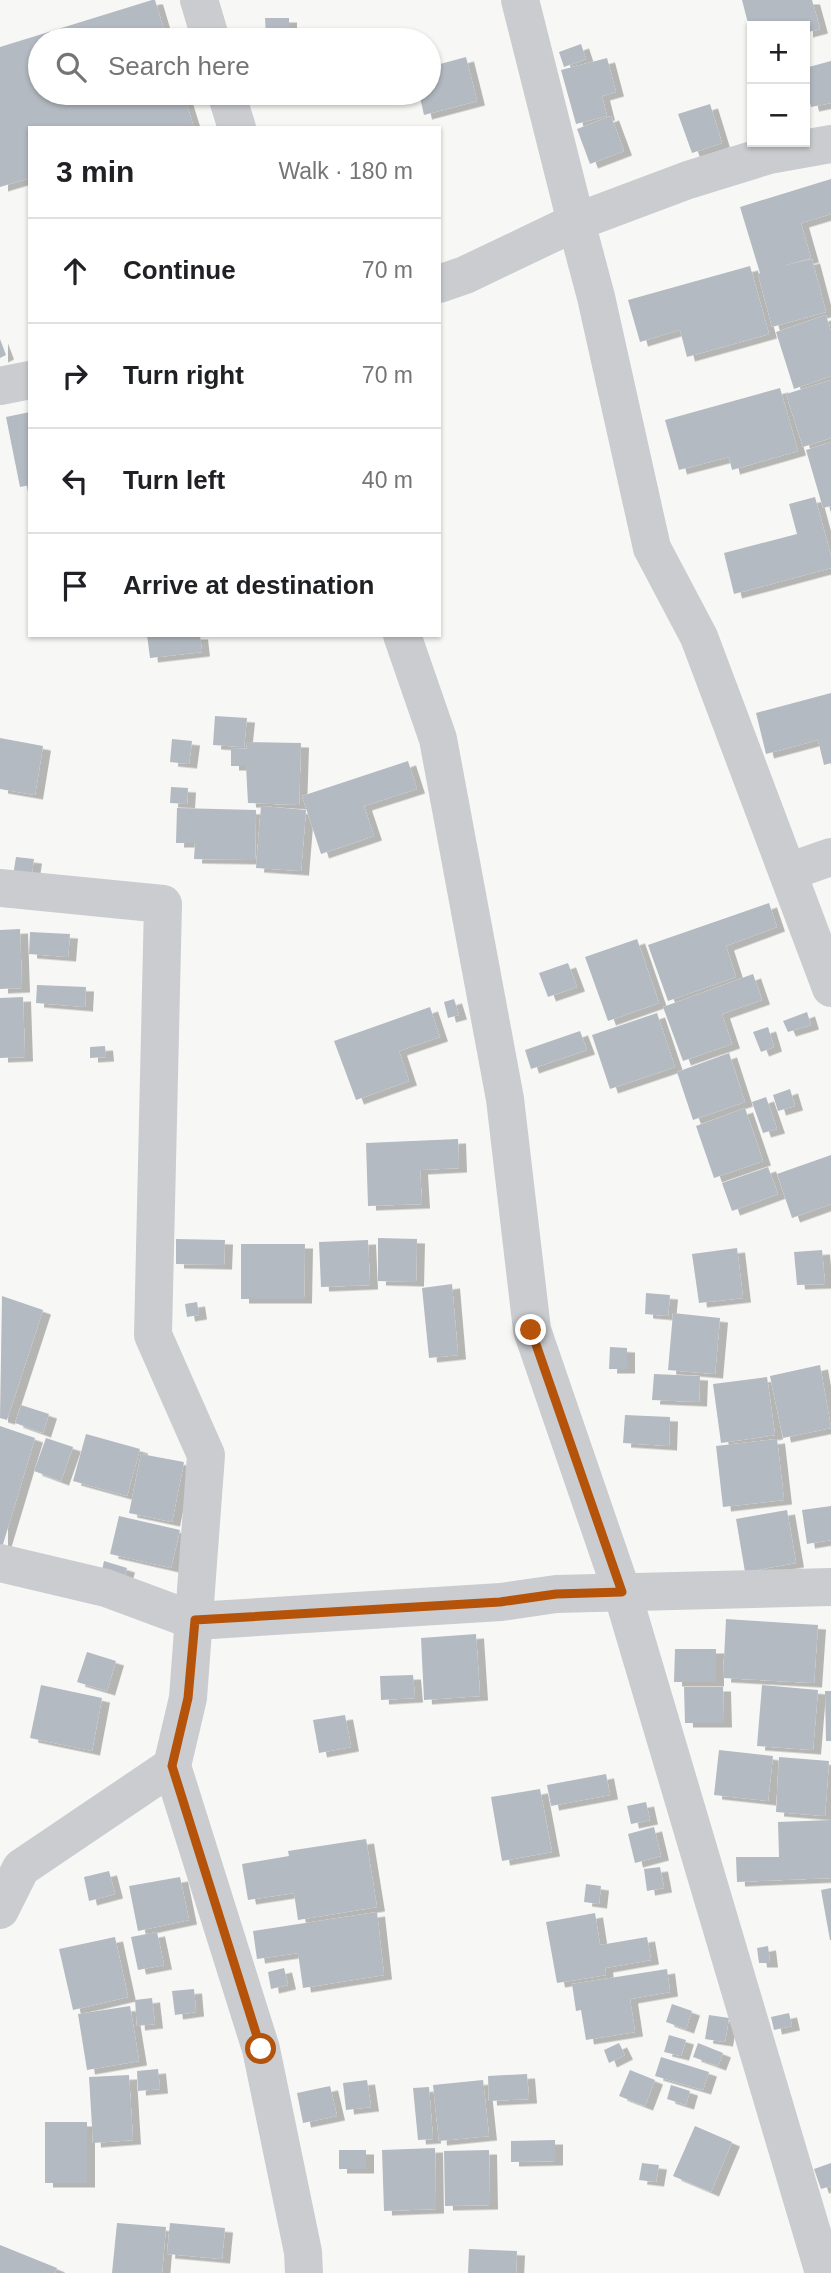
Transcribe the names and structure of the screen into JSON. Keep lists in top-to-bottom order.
{
  "page": {
    "map_buttons": ["+", "−"],
    "search": "Search here",
    "heading": ["3 min", "Walk · 180 m"],
    "list": [
      ["Continue", "70 m"],
      ["Turn right", "70 m"],
      ["Turn left", "40 m"],
      "Arrive at destination"
    ]
  }
}
